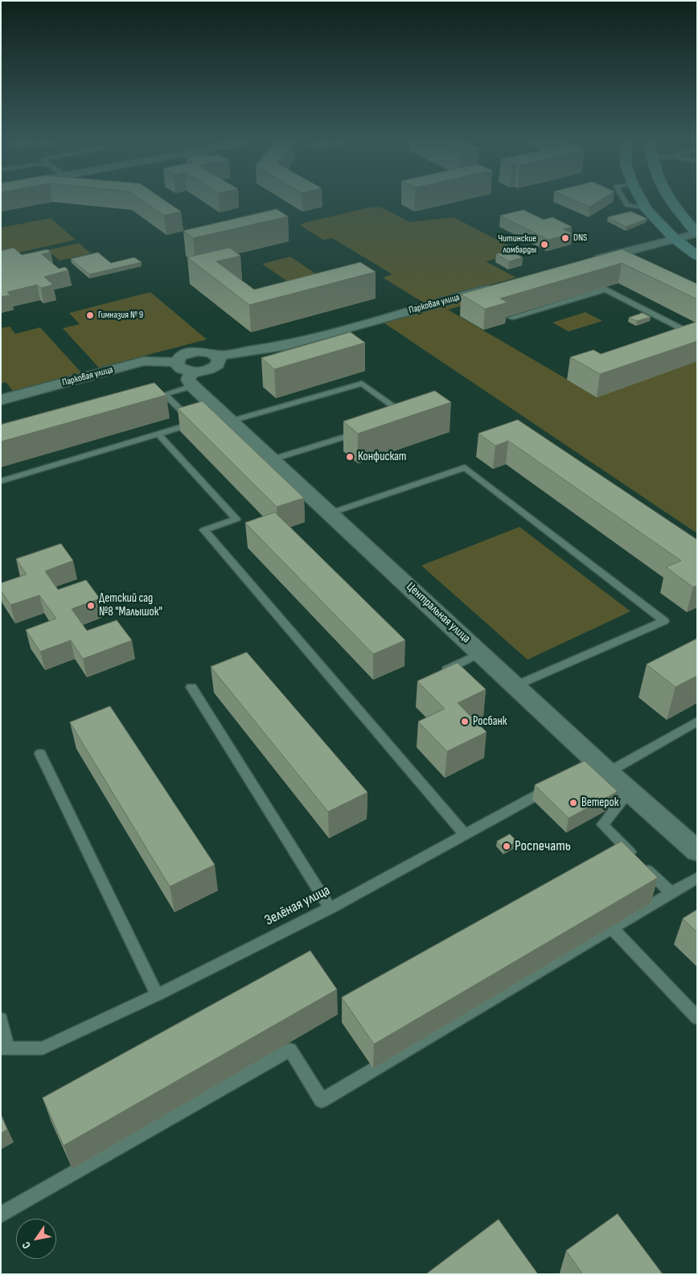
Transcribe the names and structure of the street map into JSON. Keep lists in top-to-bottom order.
{
  "streets": {
    "street": ["Парковая улица", "Центральная улица"],
    "lane": ["Зелёная улица"]
  },
  "crossings": [
    ["Парковая улица", "Центральная улица"]
  ],
  "places": [
    "DNS",
    "Читинские ломбарды",
    "Гимназия № 9",
    "Конфискат",
    "Детский сад №8 \"Малышок\"",
    "Росбанк",
    "Ветерок",
    "Роспечать"
  ],
  "north": "bottom left"
}
